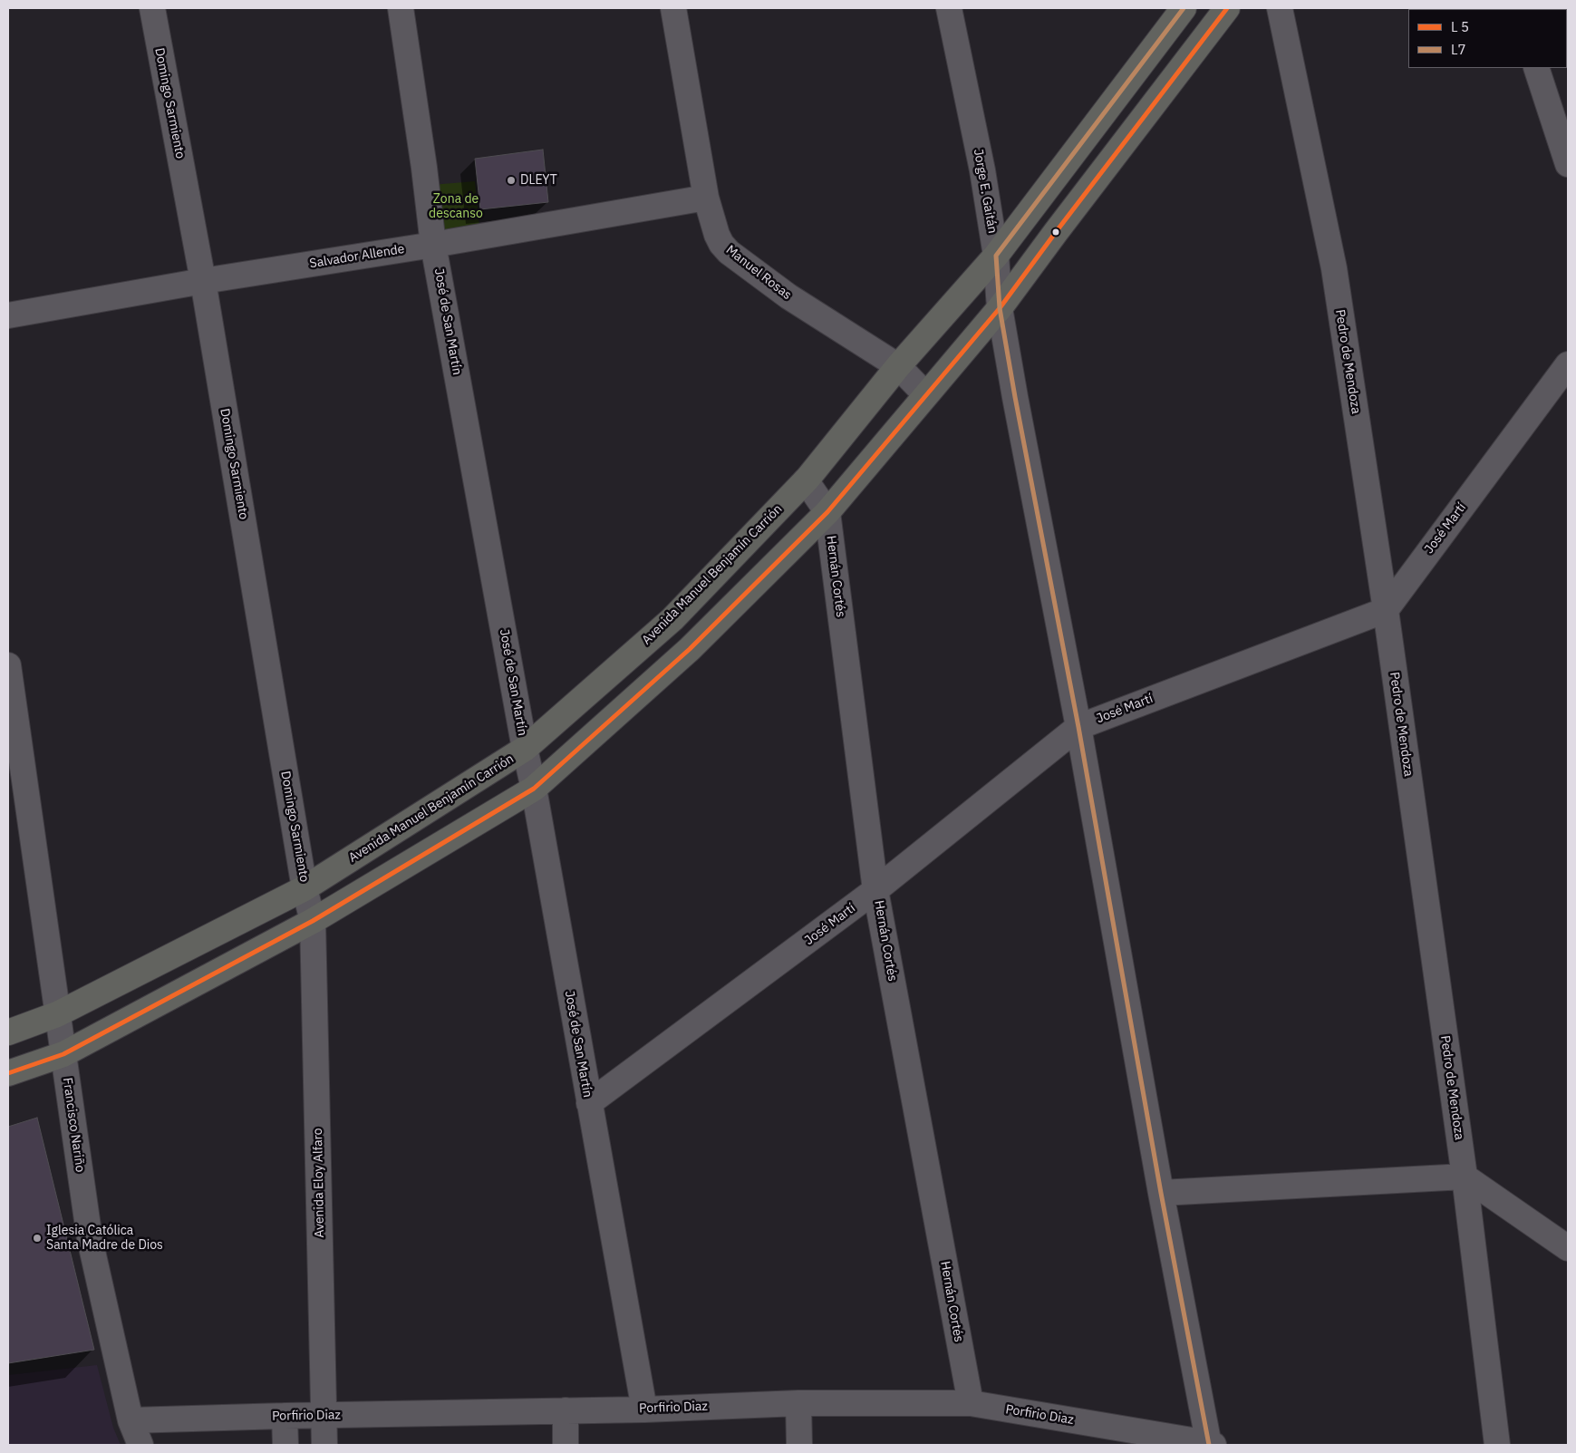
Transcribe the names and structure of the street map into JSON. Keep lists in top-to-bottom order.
{
  "streets": {
    "main road": ["Avenida Manuel Benjamín Carrión"],
    "street": [
      "Domingo Sarmiento",
      "Jorge E. Gaitán",
      "Salvador Allende",
      "Manuel Rosas",
      "José de San Martín",
      "Pedro de Mendoza",
      "José Martí",
      "Hernán Cortés",
      "Francisco Nariño",
      "Avenida Eloy Alfaro",
      "Porfirio Diaz"
    ]
  },
  "crossings": [
    ["Domingo Sarmiento", "Salvador Allende"],
    ["Domingo Sarmiento", "Avenida Manuel Benjamín Carrión"],
    ["Domingo Sarmiento", "Avenida Eloy Alfaro"],
    ["Jorge E. Gaitán", "José Martí"],
    ["Jorge E. Gaitán", "Avenida Manuel Benjamín Carrión"],
    ["Jorge E. Gaitán", "Porfirio Diaz"],
    ["Salvador Allende", "Manuel Rosas"],
    ["Salvador Allende", "José de San Martín"],
    ["Manuel Rosas", "Avenida Manuel Benjamín Carrión"],
    ["José de San Martín", "José Martí"],
    ["José de San Martín", "Avenida Manuel Benjamín Carrión"],
    ["José de San Martín", "Porfirio Diaz"],
    ["Pedro de Mendoza", "José Martí"],
    ["José Martí", "Hernán Cortés"],
    ["Avenida Manuel Benjamín Carrión", "Hernán Cortés"],
    ["Avenida Manuel Benjamín Carrión", "Francisco Nariño"],
    ["Hernán Cortés", "Porfirio Diaz"],
    ["Francisco Nariño", "Porfirio Diaz"],
    ["Avenida Eloy Alfaro", "Porfirio Diaz"]
  ],
  "parks": ["Zona de descanso"],
  "places": ["DLEYT", "Iglesia Católica Santa Madre de Dios"],
  "lines": ["transit line L7"],
  "legend": ["L 5", "L7"]
}
